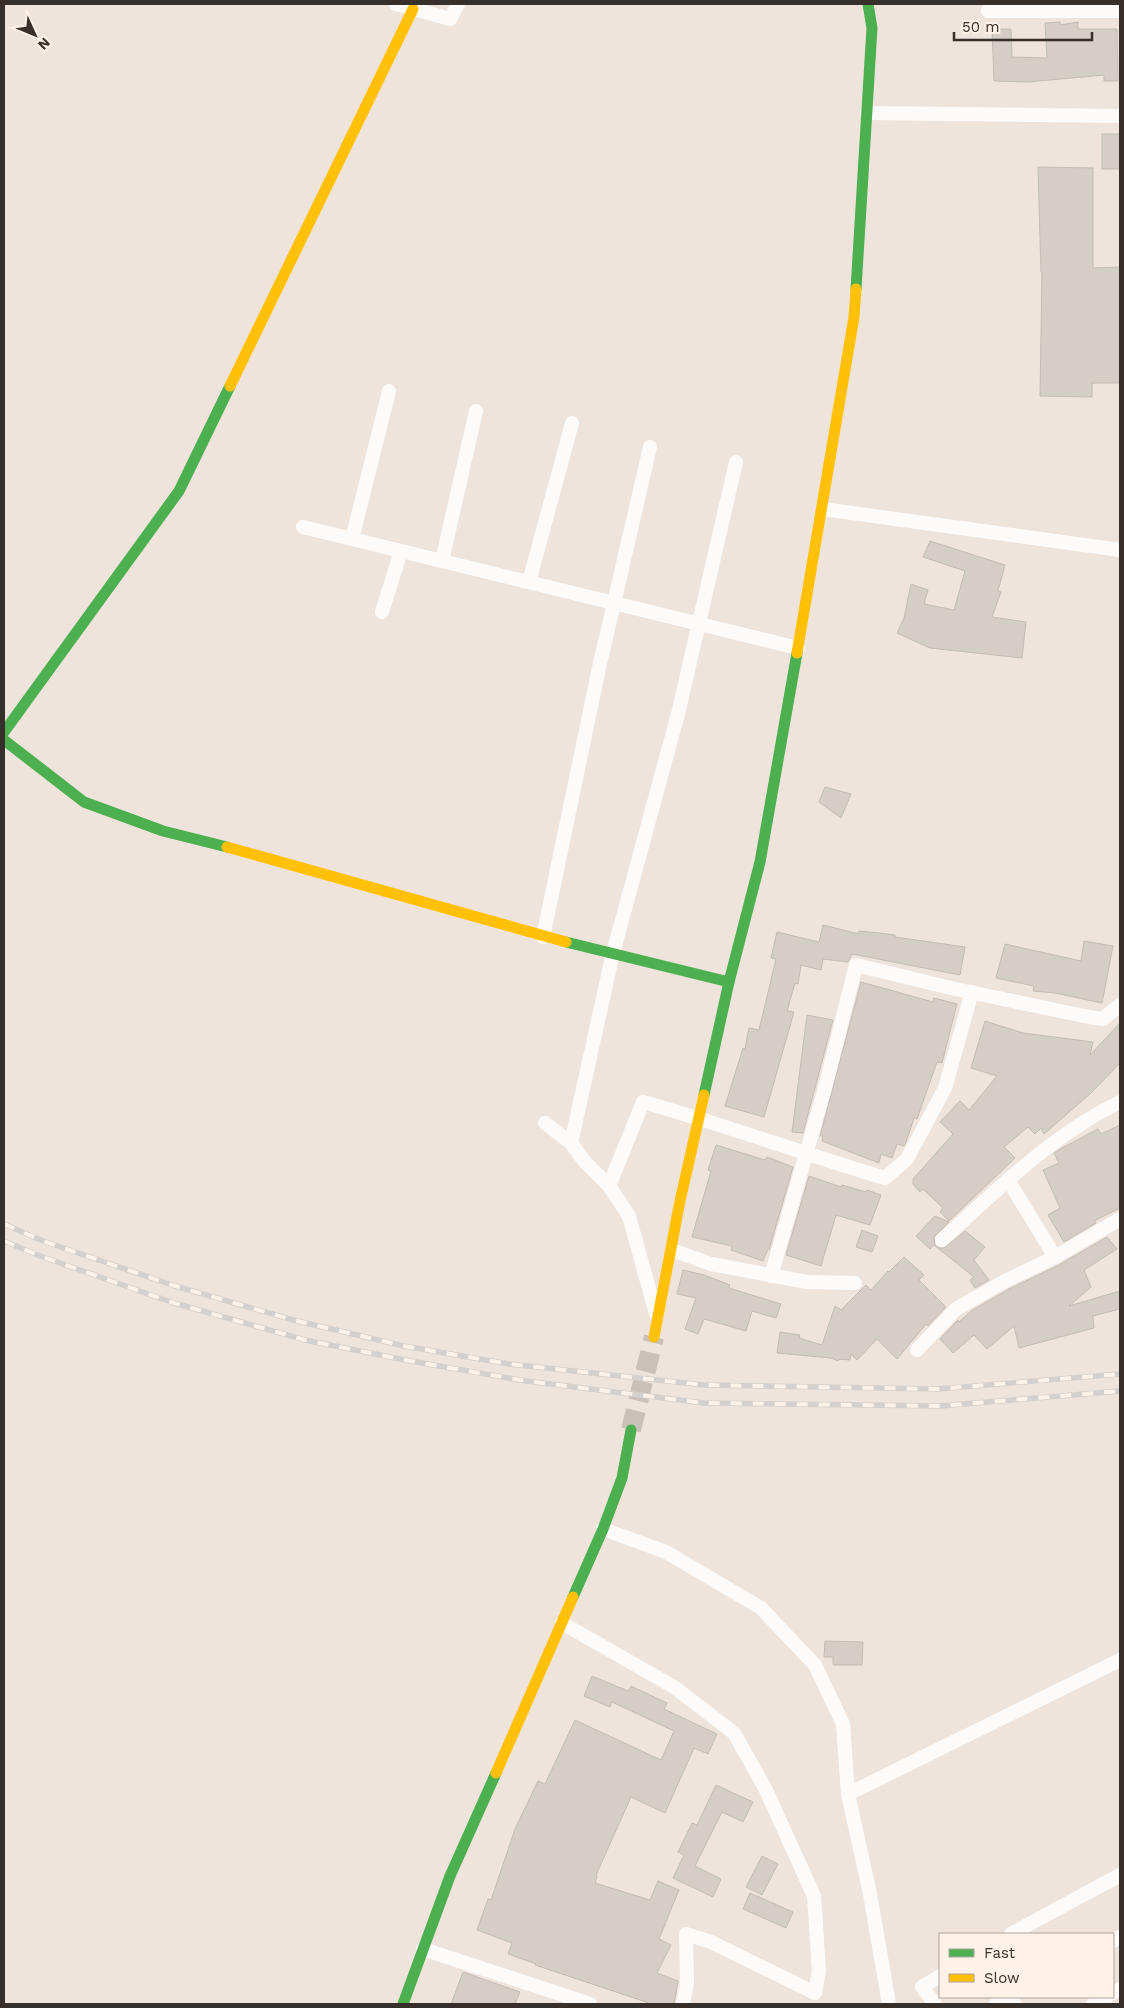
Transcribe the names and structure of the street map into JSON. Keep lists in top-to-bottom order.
{
  "legend": ["Fast", "Slow"],
  "scale_bar": "50 m",
  "north": "bottom right"
}
